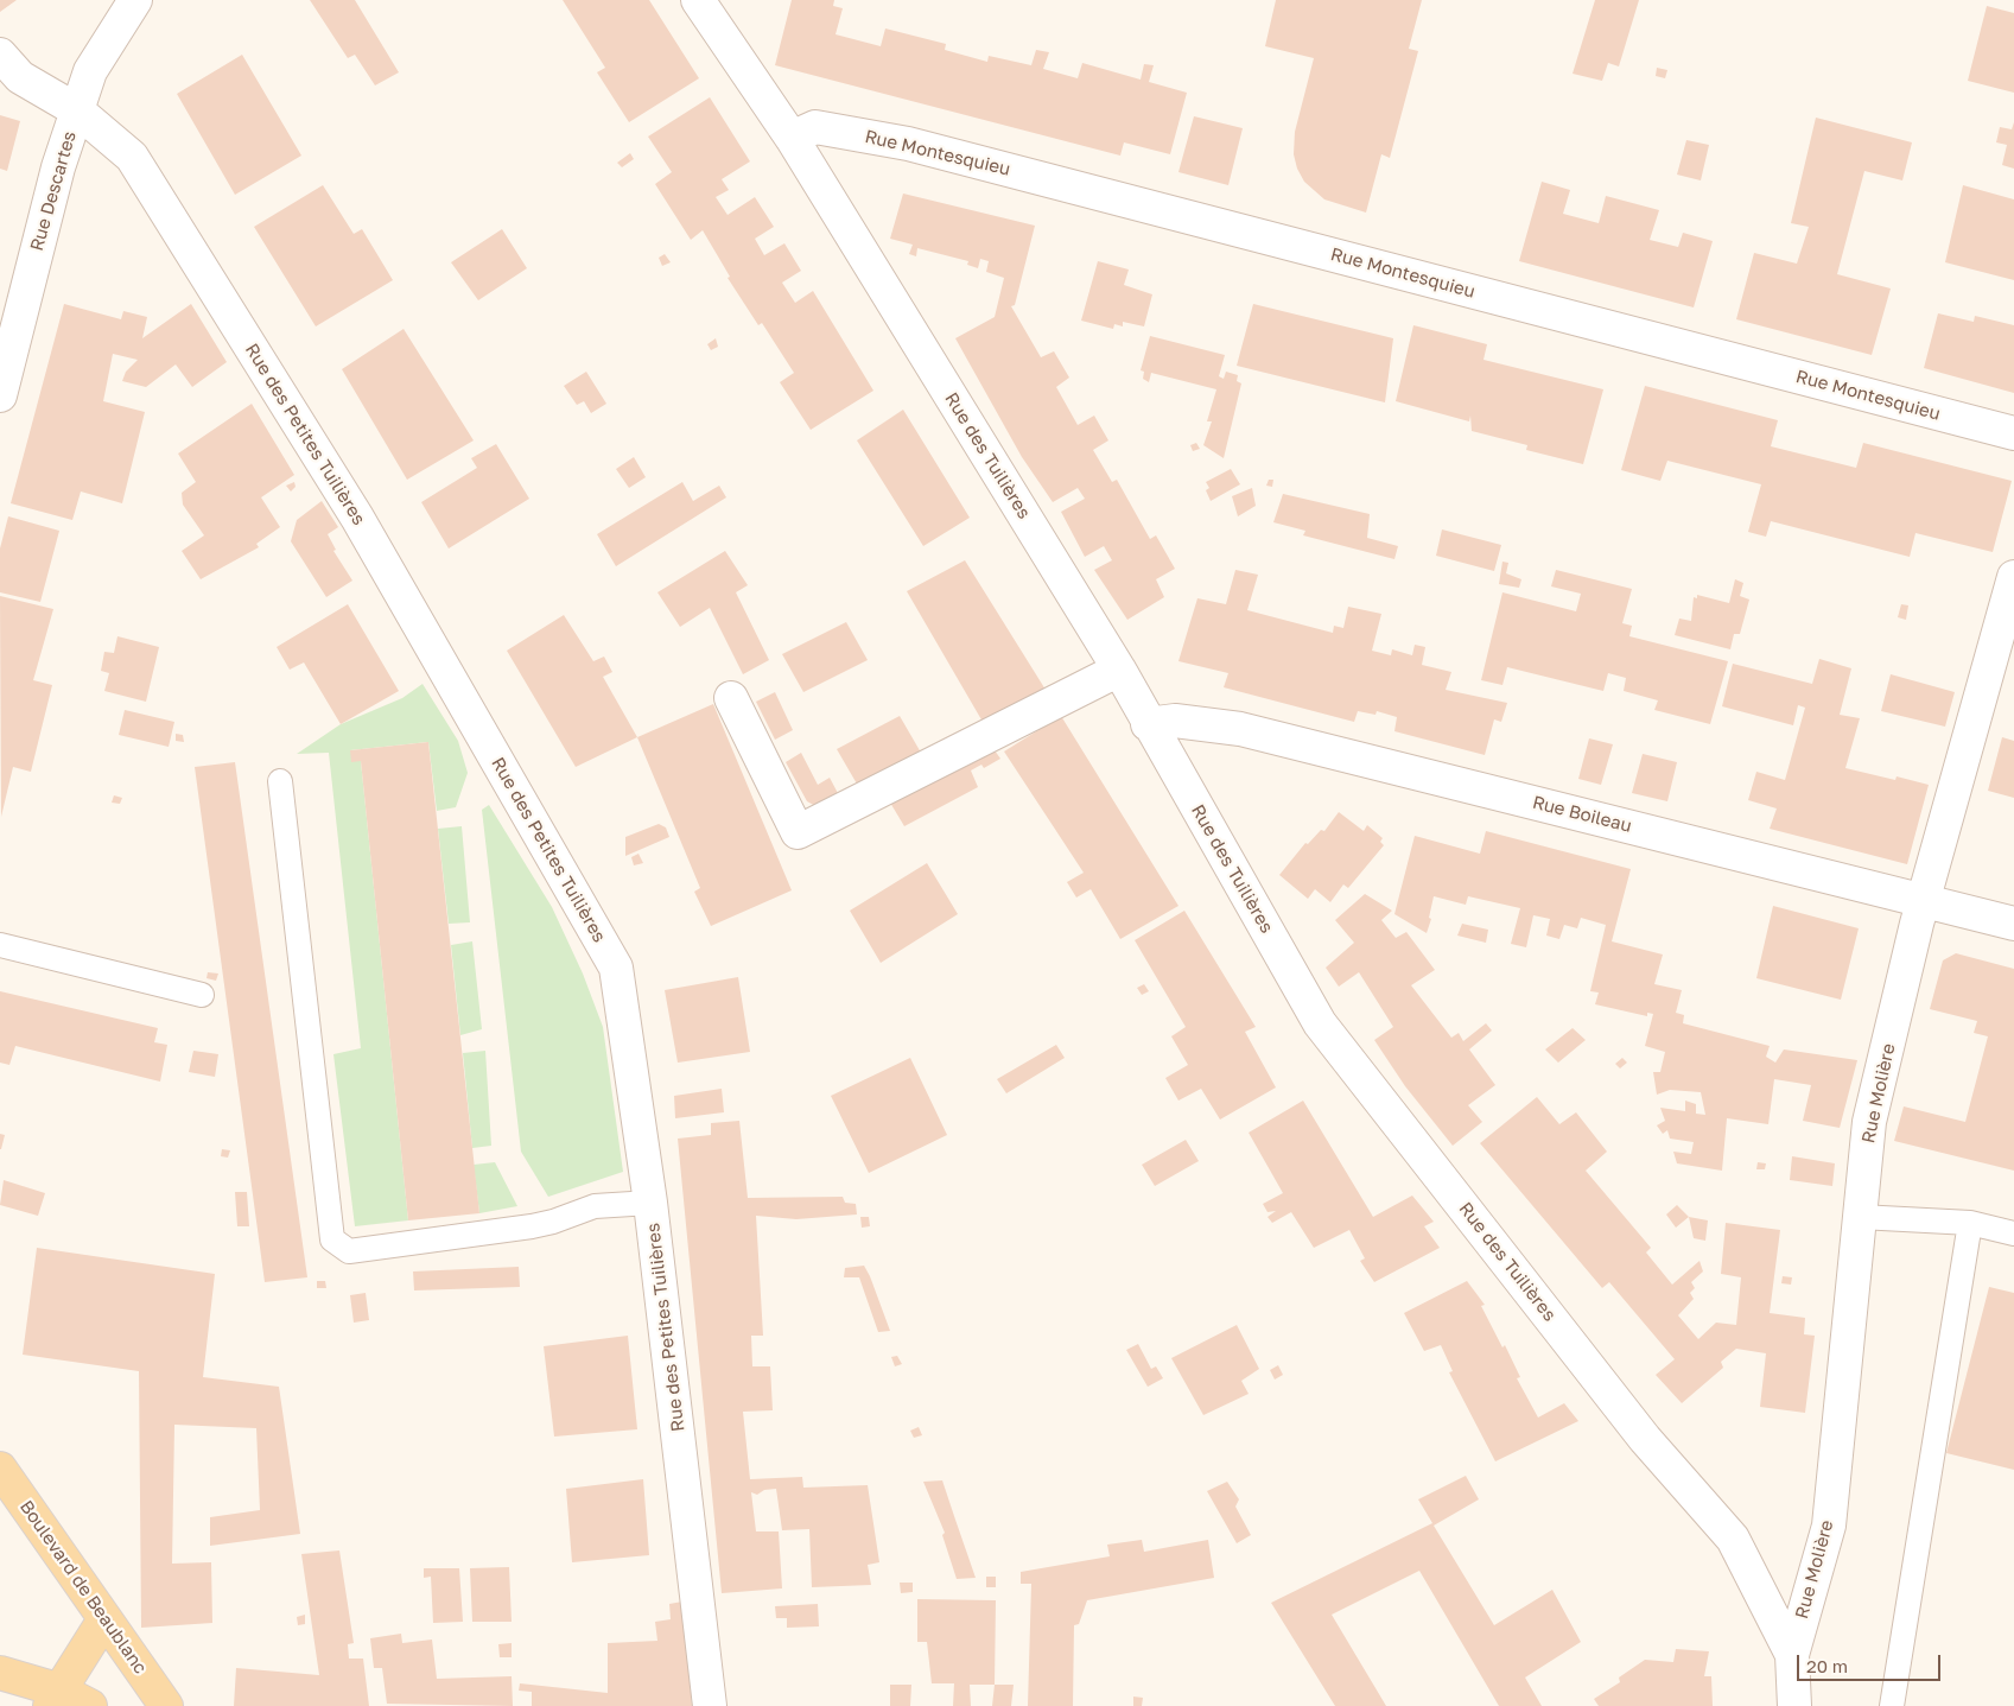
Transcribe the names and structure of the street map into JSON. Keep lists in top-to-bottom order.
{
  "streets": {
    "main road": ["Boulevard de Beaublanc"],
    "street": [
      "Rue Montesquieu",
      "Rue Descartes",
      "Rue des Petites Tuilières",
      "Rue des Tuilières",
      "Rue Boileau",
      "Rue Molière"
    ]
  },
  "crossings": [
    ["Rue Montesquieu", "Rue des Tuilières"],
    ["Rue Descartes", "Rue des Petites Tuilières"],
    ["Rue des Tuilières", "Rue Boileau"],
    ["Rue des Tuilières", "Rue Molière"],
    ["Rue Boileau", "Rue Molière"]
  ],
  "scale_bar": "20 m"
}
